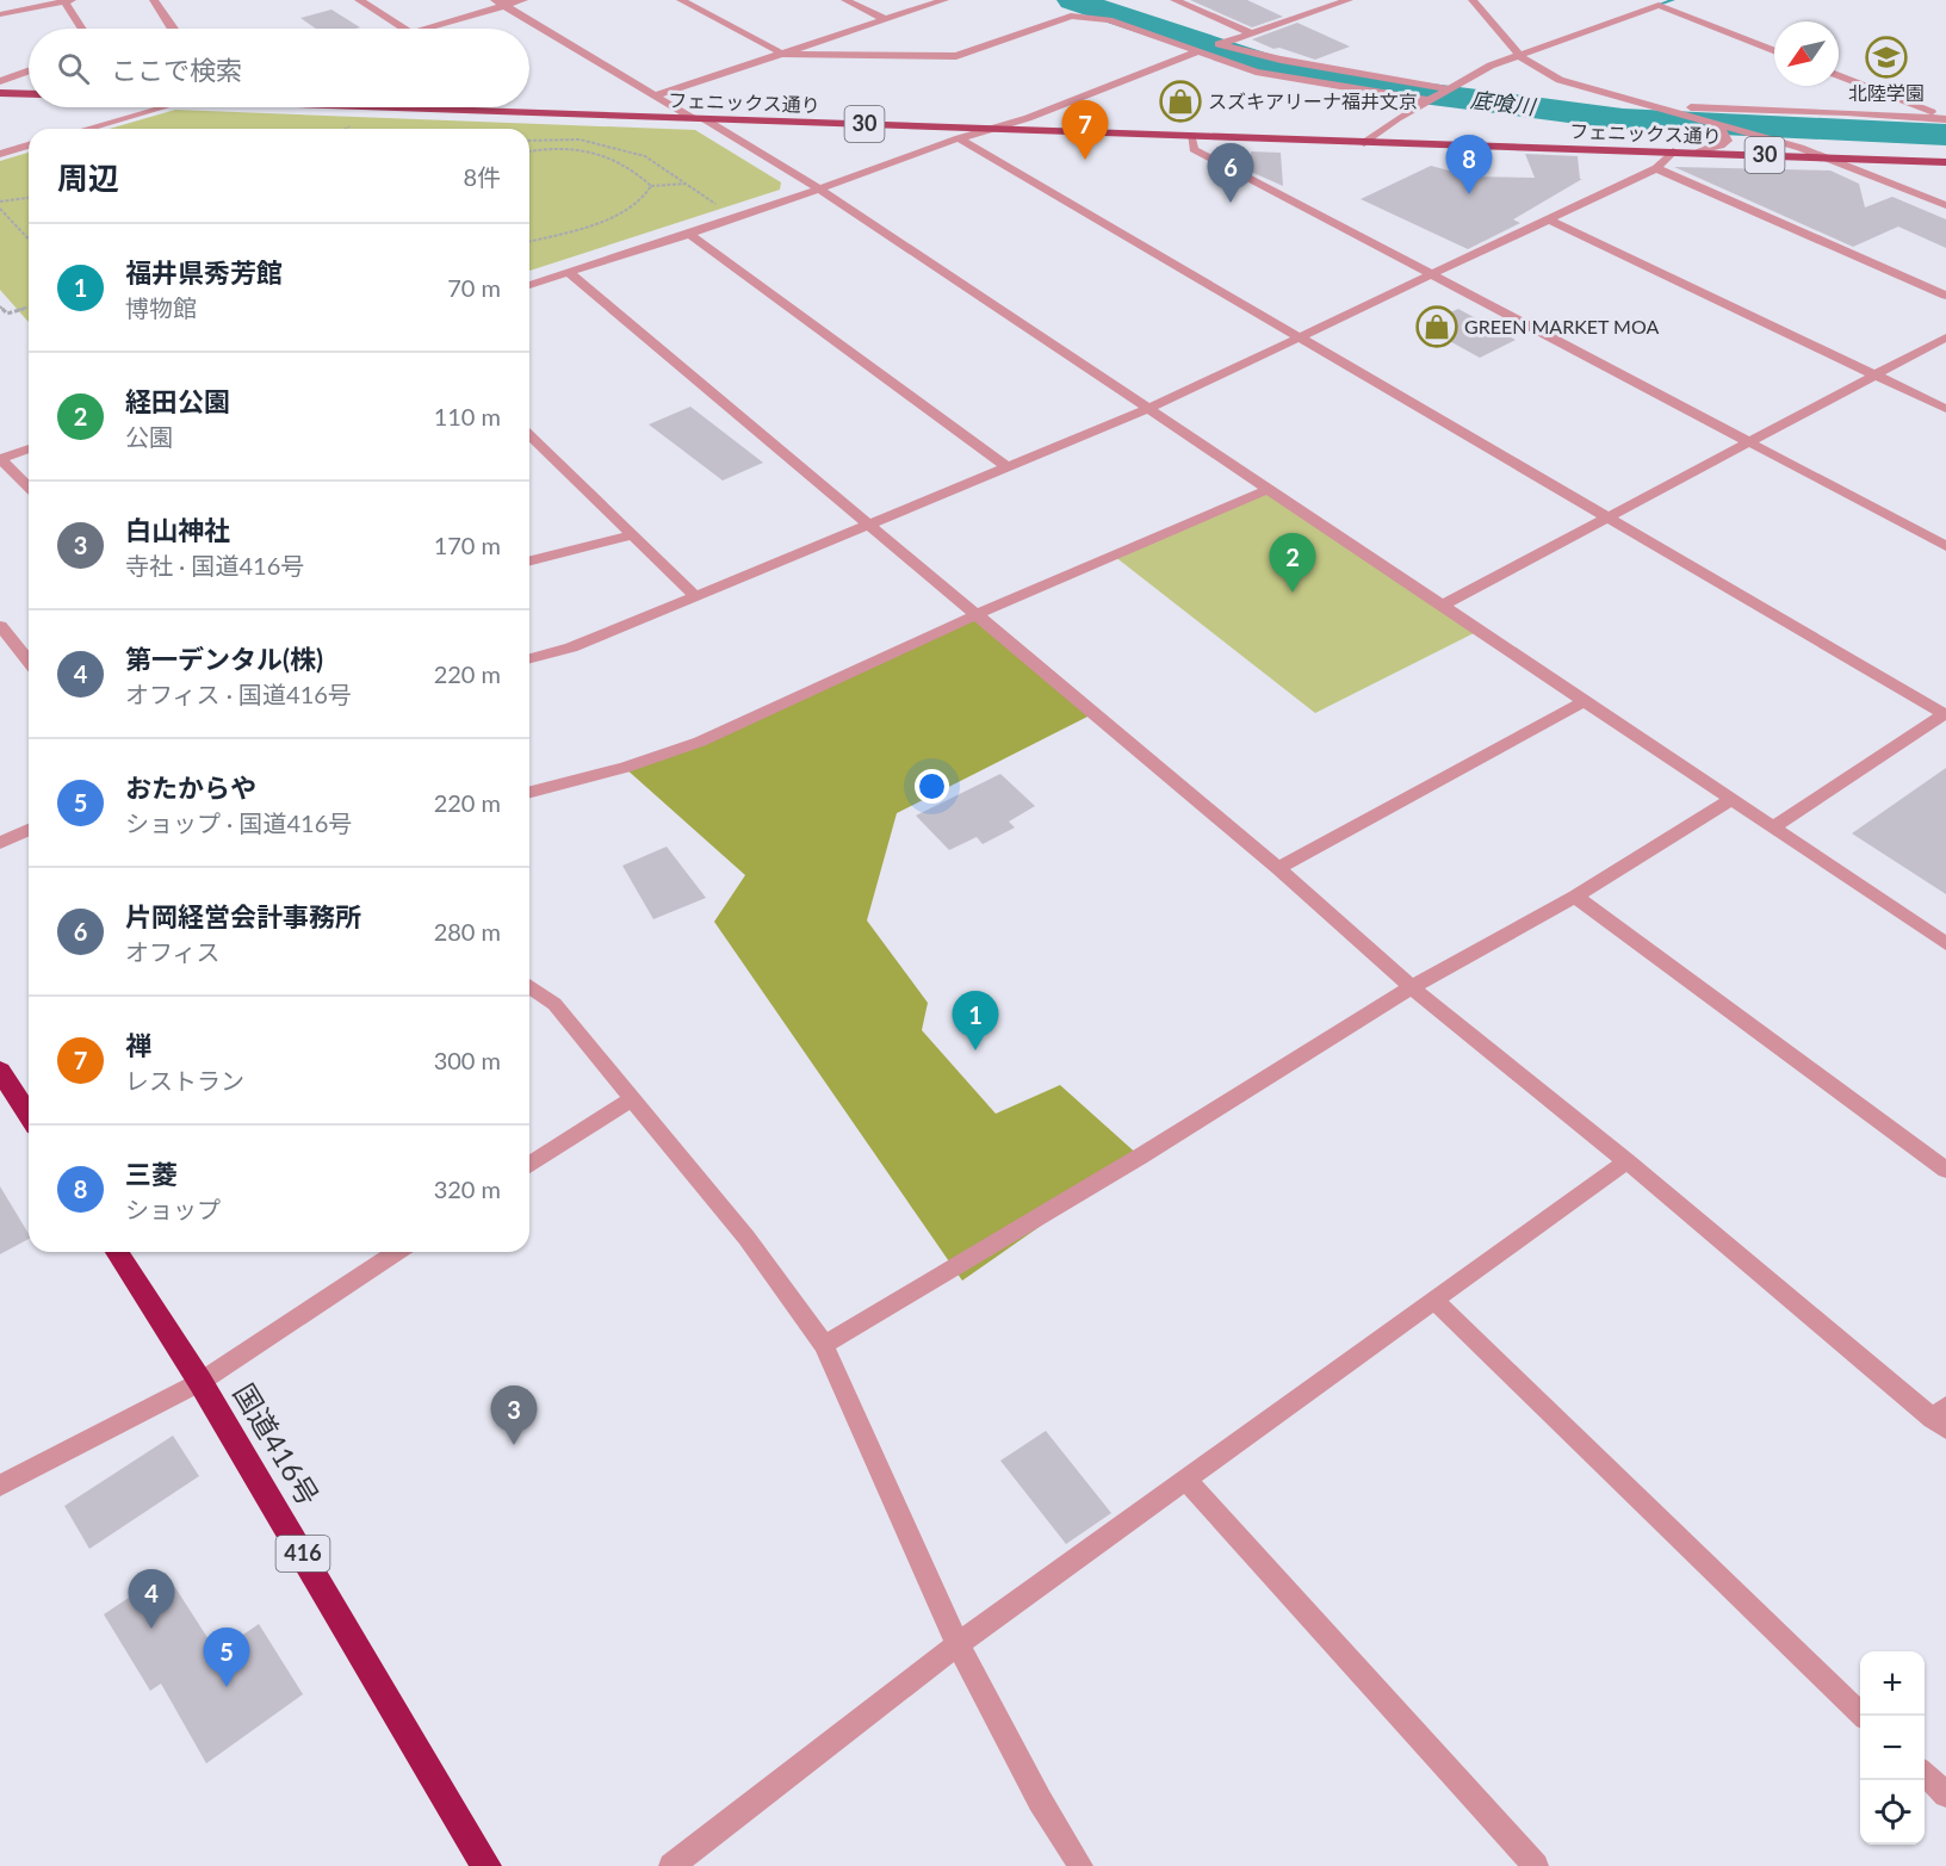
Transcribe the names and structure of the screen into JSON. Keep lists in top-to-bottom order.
{
  "streets": {
    "highway": ["国道416号", "416"],
    "main road": ["フェニックス通り", "30"]
  },
  "water": ["底喰川"],
  "places": {
    "school or university": ["北陸学園"],
    "shop": ["スズキアリーナ福井文京", "GREEN MARKET MOA"]
  },
  "north": "bottom left",
  "page": {
    "search": "ここで検索",
    "pins": [
      "7",
      "8",
      "6",
      "2",
      "1",
      "3",
      "4",
      "5"
    ],
    "heading": ["周辺", "8件"],
    "list": [
      {
        "mark": "1",
        "name": "福井県秀芳館",
        "note": "博物館",
        "value": "70 m"
      },
      {
        "mark": "2",
        "name": "経田公園",
        "note": "公園",
        "value": "110 m"
      },
      {
        "mark": "3",
        "name": "白山神社",
        "note": "寺社 · 国道416号",
        "value": "170 m"
      },
      {
        "mark": "4",
        "name": "第一デンタル(株)",
        "note": "オフィス · 国道416号",
        "value": "220 m"
      },
      {
        "mark": "5",
        "name": "おたからや",
        "note": "ショップ · 国道416号",
        "value": "220 m"
      },
      {
        "mark": "6",
        "name": "片岡経営会計事務所",
        "note": "オフィス",
        "value": "280 m"
      },
      {
        "mark": "7",
        "name": "禅",
        "note": "レストラン",
        "value": "300 m"
      },
      {
        "mark": "8",
        "name": "三菱",
        "note": "ショップ",
        "value": "320 m"
      }
    ],
    "map_buttons": ["+", "−"]
  }
}
